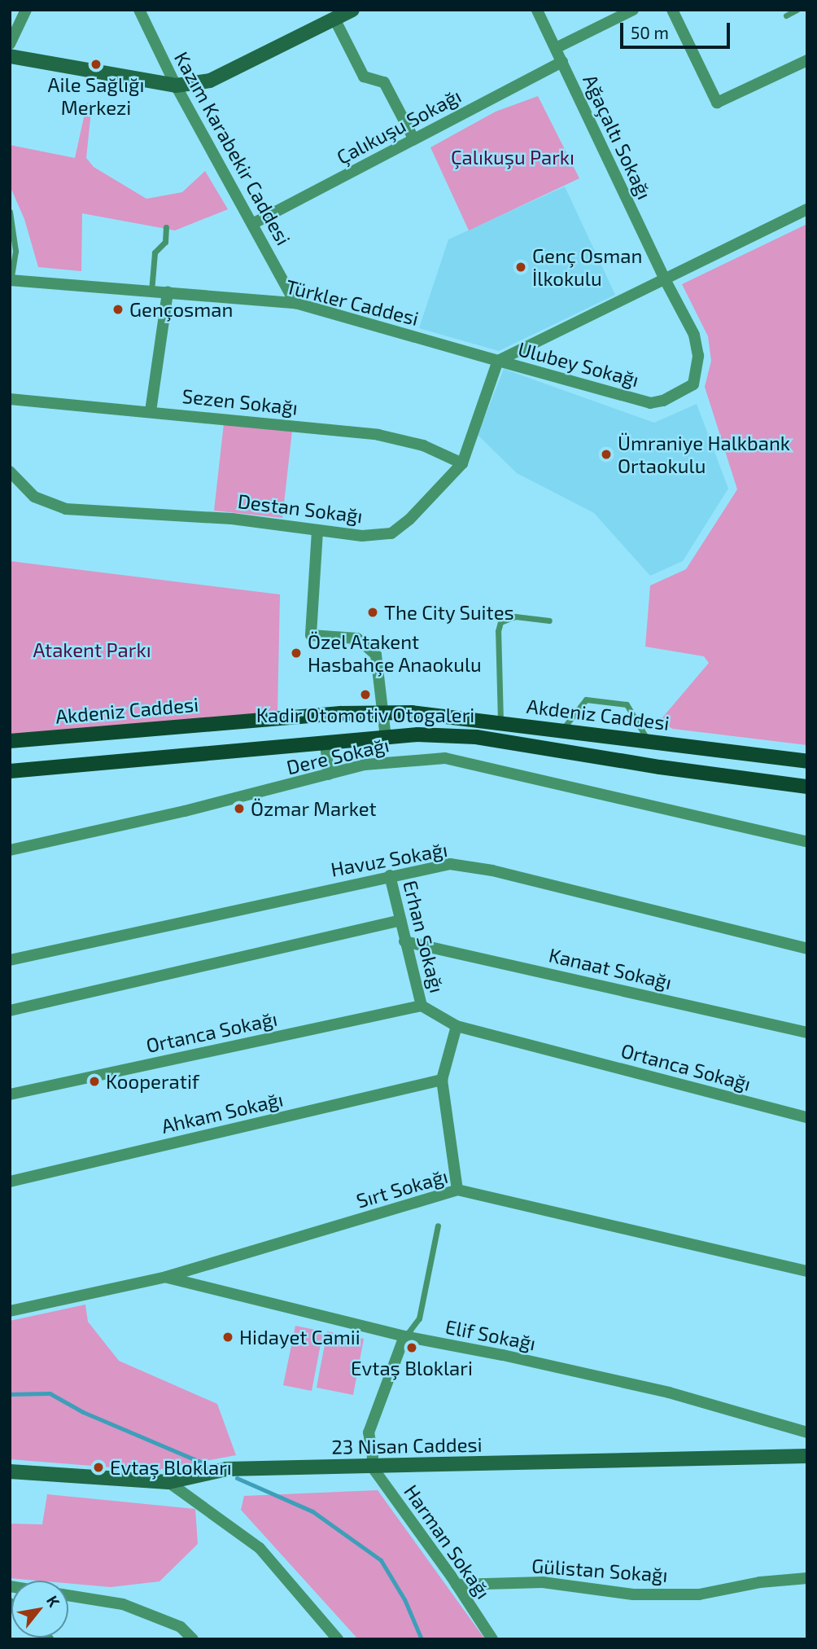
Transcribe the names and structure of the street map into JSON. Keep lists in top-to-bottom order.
{
  "streets": {
    "main road": ["Akdeniz Caddesi"],
    "street": [
      "Çalıkuşu Sokağı",
      "Ağaçaltı Sokağı",
      "Kazım Karabekir Caddesi",
      "Türkler Caddesi",
      "Ulubey Sokağı",
      "Sezen Sokağı",
      "Destan Sokağı",
      "Dere Sokağı",
      "Havuz Sokağı",
      "Erhan Sokağı",
      "Kanaat Sokağı",
      "Ortanca Sokağı",
      "Ahkam Sokağı",
      "Sırt Sokağı",
      "Elif Sokağı",
      "23 Nisan Caddesi",
      "Harman Sokağı",
      "Gülistan Sokağı"
    ]
  },
  "crossings": [
    ["Çalıkuşu Sokağı", "Ağaçaltı Sokağı"],
    ["Çalıkuşu Sokağı", "Kazım Karabekir Caddesi"],
    ["Ağaçaltı Sokağı", "Ulubey Sokağı"],
    ["Kazım Karabekir Caddesi", "Türkler Caddesi"],
    ["Türkler Caddesi", "Ulubey Sokağı"],
    ["Türkler Caddesi", "Destan Sokağı"],
    ["Ulubey Sokağı", "Destan Sokağı"],
    ["Sezen Sokağı", "Destan Sokağı"],
    ["Havuz Sokağı", "Erhan Sokağı"],
    ["Erhan Sokağı", "Kanaat Sokağı"],
    ["Erhan Sokağı", "Ortanca Sokağı"],
    ["Sırt Sokağı", "Elif Sokağı"],
    ["23 Nisan Caddesi", "Harman Sokağı"],
    ["Harman Sokağı", "Gülistan Sokağı"]
  ],
  "parks": ["Çalıkuşu Parkı", "Atakent Parkı"],
  "places": [
    "Aile Sağlığı Merkezi",
    "Genç Osman İlkokulu",
    "Gençosman",
    "Ümraniye Halkbank Ortaokulu",
    "The City Suites",
    "Özel Atakent Hasbahçe Anaokulu",
    "Kadir Otomotiv Otogaleri",
    "Özmar Market",
    "Kooperatif",
    "Hidayet Camii",
    "Evtaş Bloklari",
    "Evtaş Blokları"
  ],
  "scale_bar": "50 m",
  "north": "top right"
}
